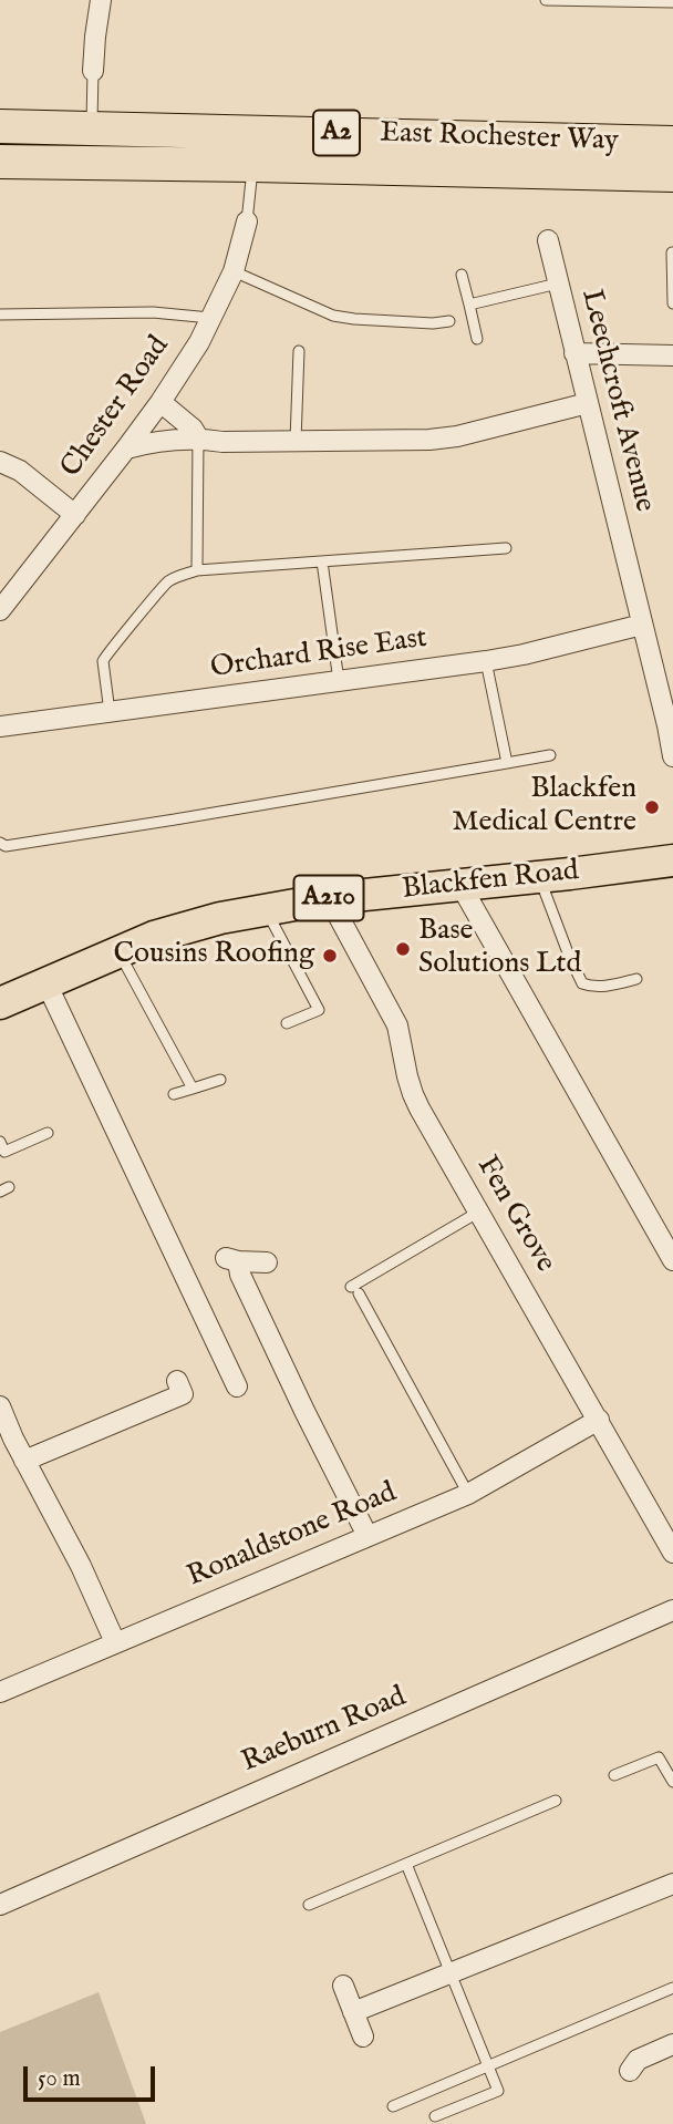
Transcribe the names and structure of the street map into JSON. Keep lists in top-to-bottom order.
{
  "streets": {
    "highway": ["A2", "East Rochester Way"],
    "main road": ["Blackfen Road", "A210"],
    "street": [
      "Leechcroft Avenue",
      "Chester Road",
      "Orchard Rise East",
      "Fen Grove",
      "Ronaldstone Road",
      "Raeburn Road"
    ]
  },
  "crossings": [
    ["Leechcroft Avenue", "Orchard Rise East"],
    ["Blackfen Road", "Fen Grove"],
    ["Fen Grove", "Ronaldstone Road"]
  ],
  "places": ["Blackfen Medical Centre", "Base Solutions Ltd", "Cousins Roofing"],
  "scale_bar": "50 m"
}
